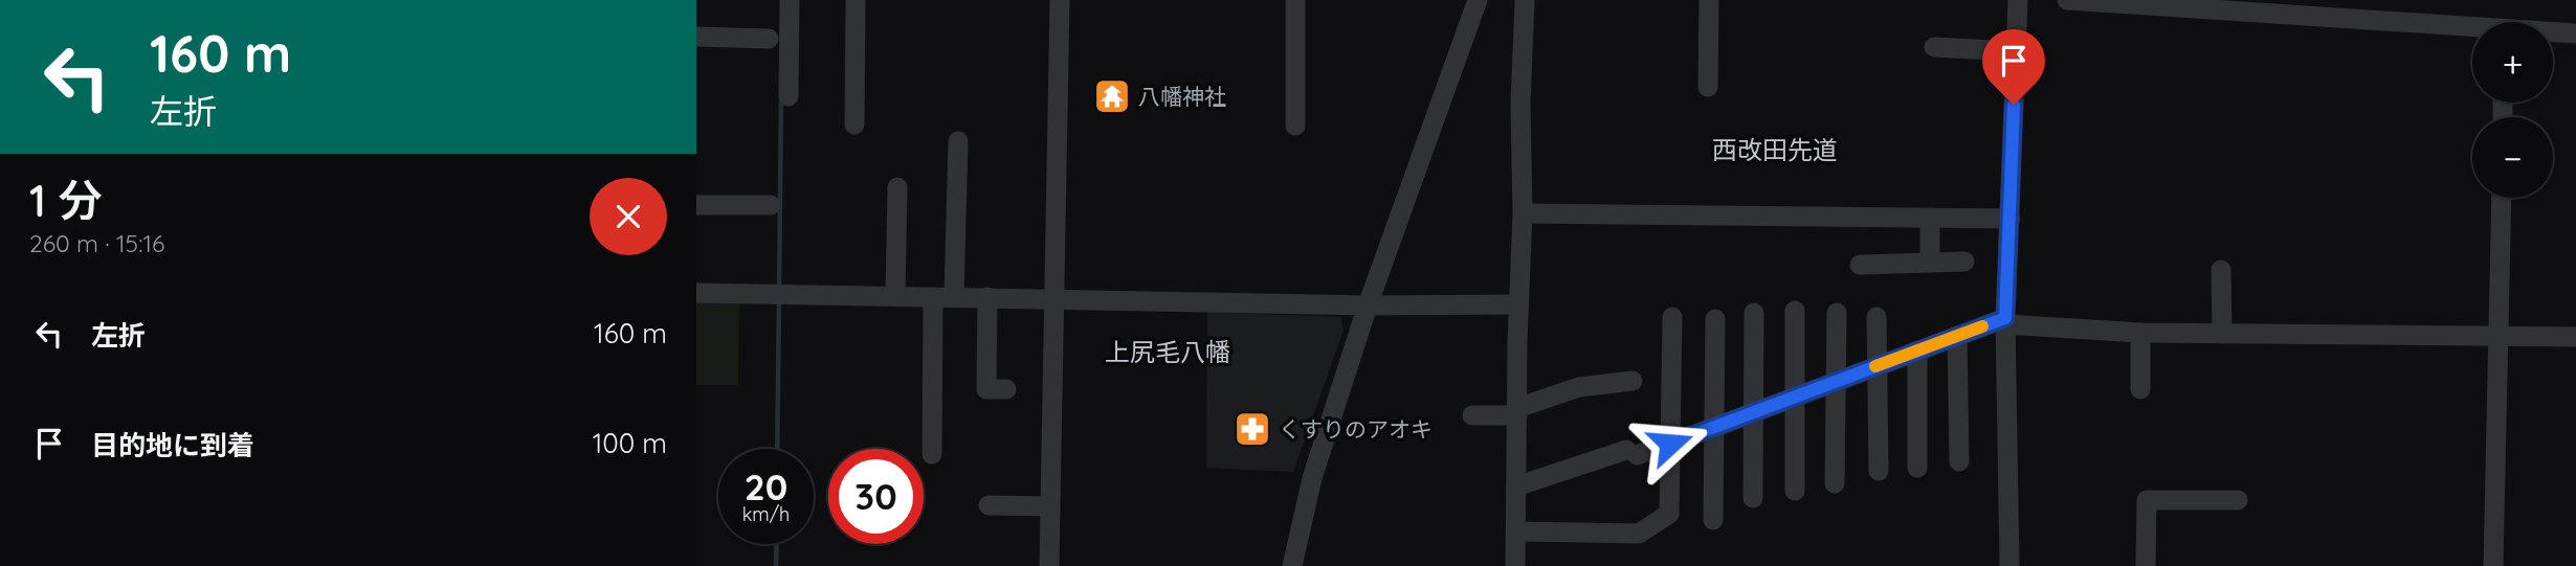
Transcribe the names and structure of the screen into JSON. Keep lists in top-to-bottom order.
{
  "districts": ["西改田先道", "上尻毛八幡"],
  "places": {
    "temple": ["八幡神社"],
    "pharmacy": ["くすりのアオキ"]
  },
  "page": {
    "turn": ["160 m", "左折"],
    "map_buttons": ["+", "−"],
    "heading": ["1 分", "260 m · 15:16"],
    "list": [
      {
        "name": "左折",
        "value": "160 m"
      },
      {
        "name": "目的地に到着",
        "value": "100 m"
      }
    ],
    "speed": "20 km/h",
    "limit": "30"
  }
}
